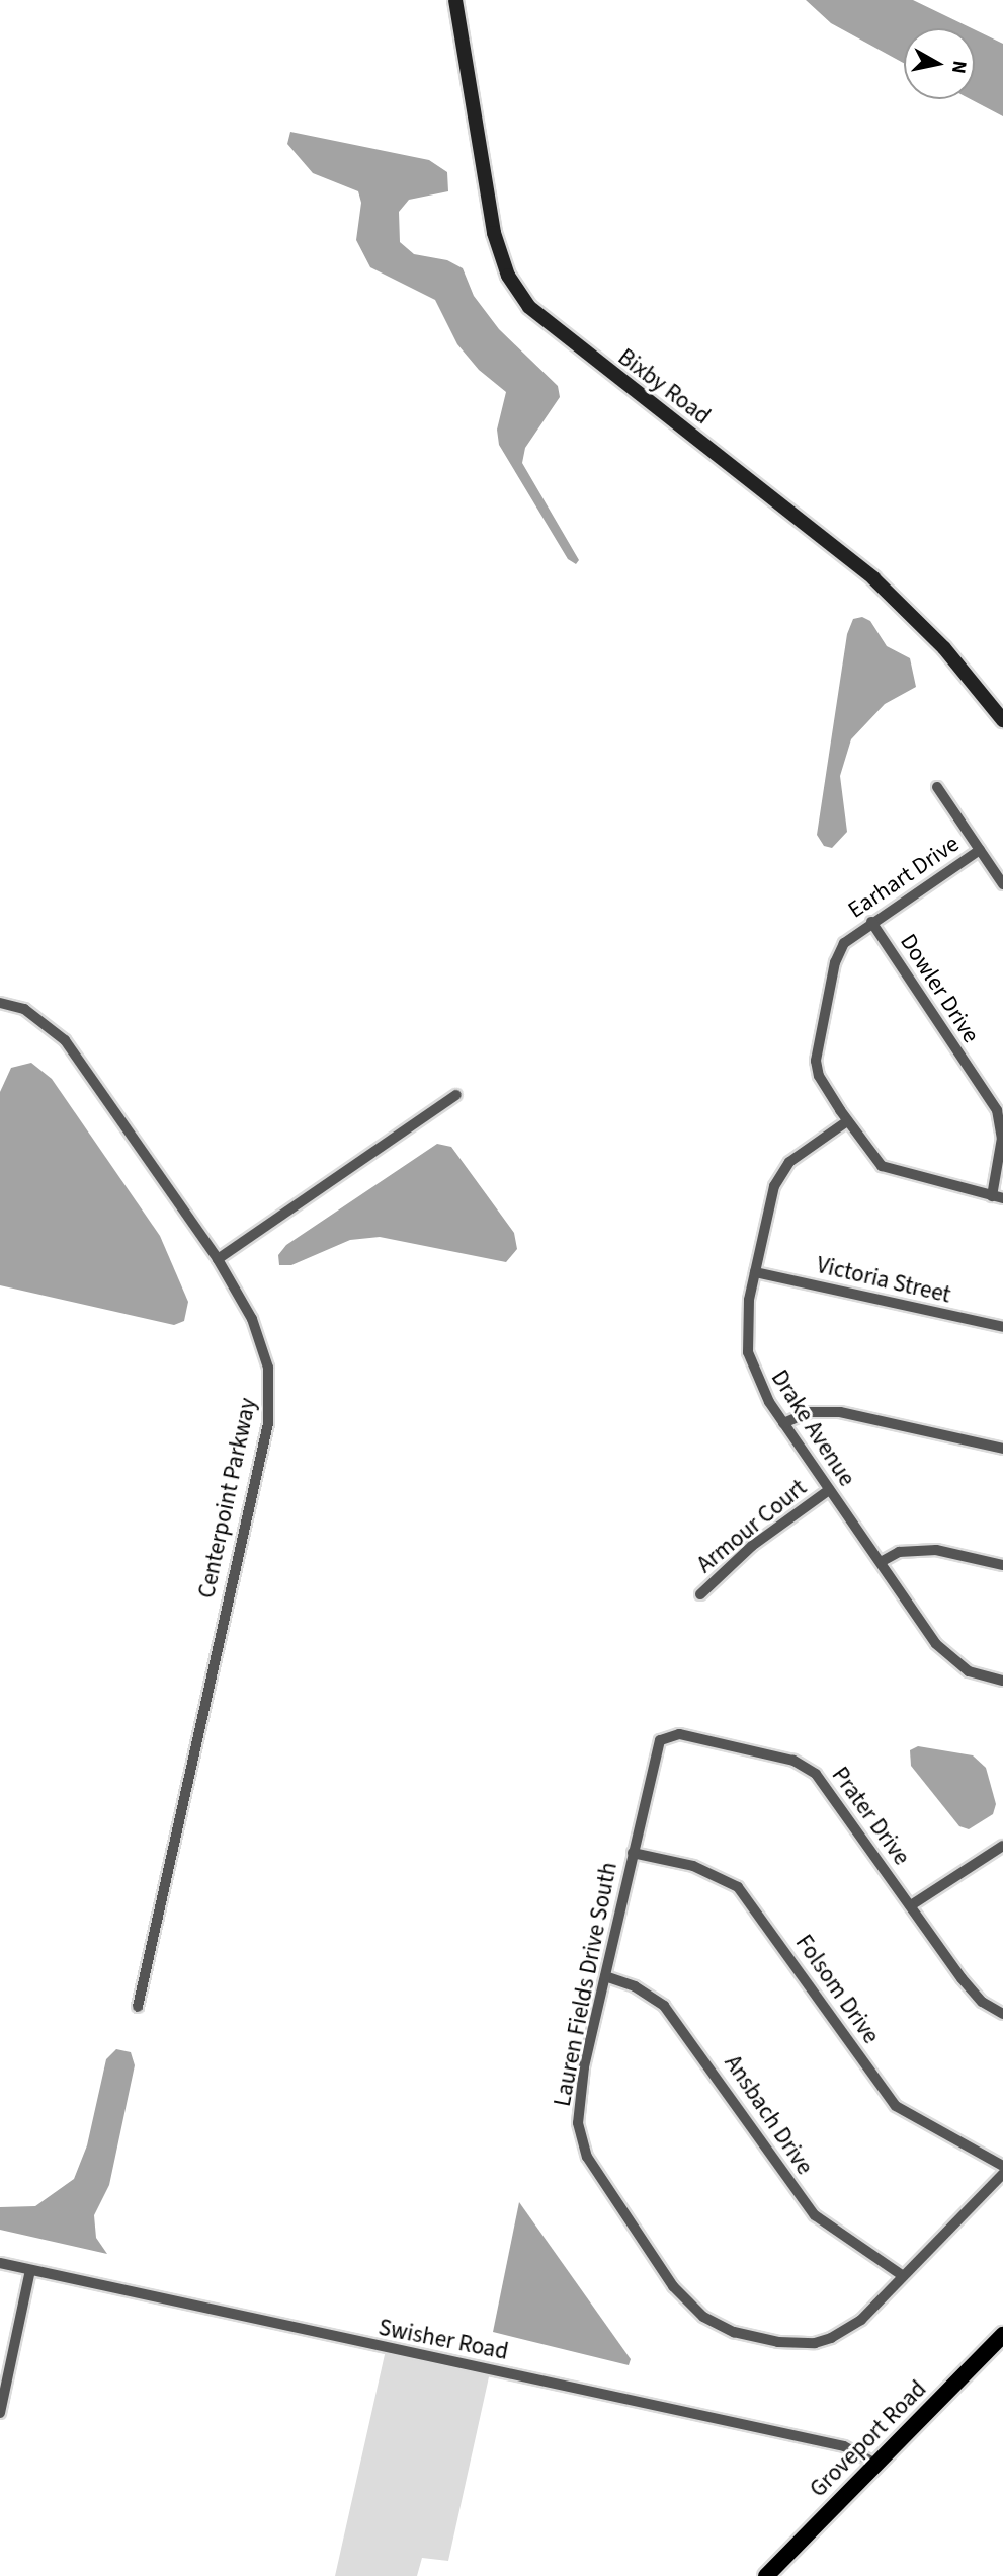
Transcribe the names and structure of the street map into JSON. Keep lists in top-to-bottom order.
{
  "streets": {
    "main road": ["Groveport Road"],
    "street": [
      "Bixby Road",
      "Earhart Drive",
      "Dowler Drive",
      "Victoria Street",
      "Drake Avenue",
      "Centerpoint Parkway",
      "Armour Court",
      "Prater Drive",
      "Lauren Fields Drive South",
      "Folsom Drive",
      "Ansbach Drive",
      "Swisher Road"
    ]
  },
  "crossings": [
    ["Earhart Drive", "Dowler Drive"],
    ["Earhart Drive", "Drake Avenue"],
    ["Victoria Street", "Drake Avenue"],
    ["Drake Avenue", "Armour Court"],
    ["Prater Drive", "Lauren Fields Drive South"],
    ["Lauren Fields Drive South", "Folsom Drive"],
    ["Lauren Fields Drive South", "Ansbach Drive"],
    ["Swisher Road", "Groveport Road"]
  ],
  "north": "right"
}
